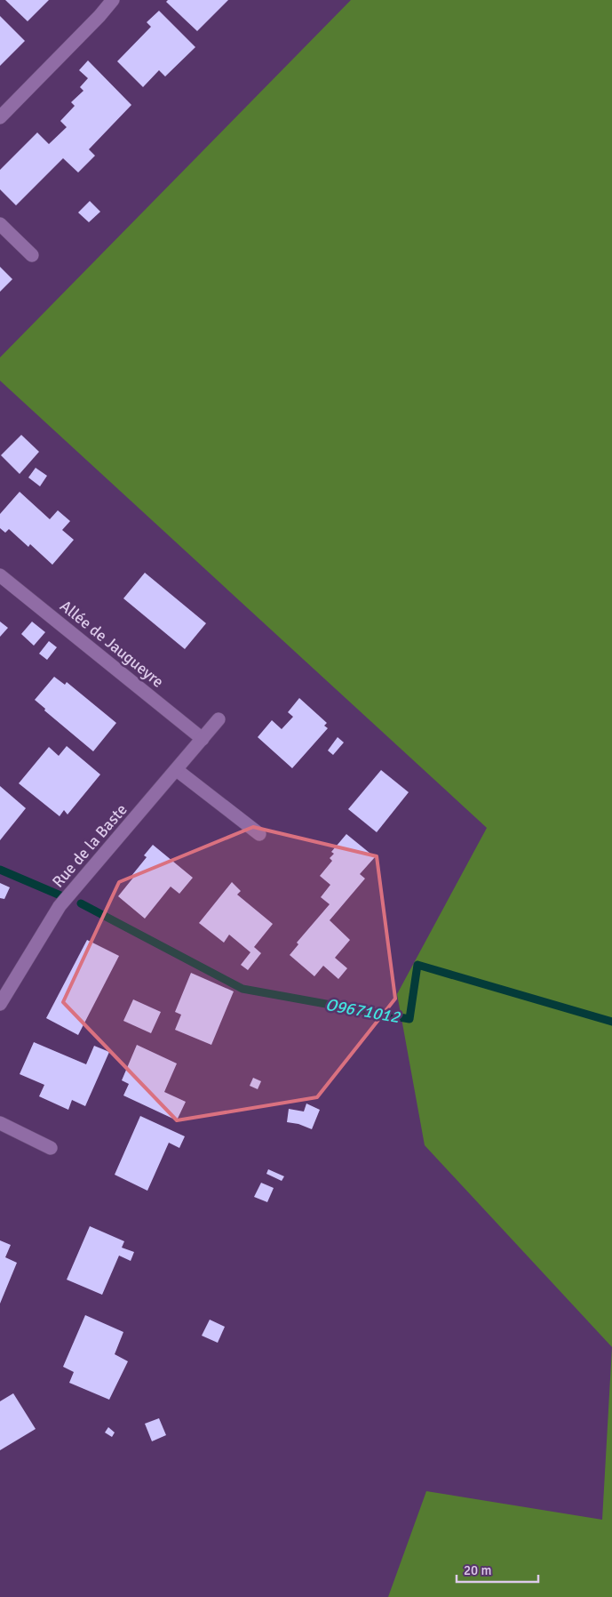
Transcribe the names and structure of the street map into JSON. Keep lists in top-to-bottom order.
{
  "streets": {
    "street": ["Allée de Jaugueyre", "Rue de la Baste"]
  },
  "crossings": [
    ["Allée de Jaugueyre", "Rue de la Baste"]
  ],
  "water": ["O9671012"],
  "scale_bar": "20 m"
}
